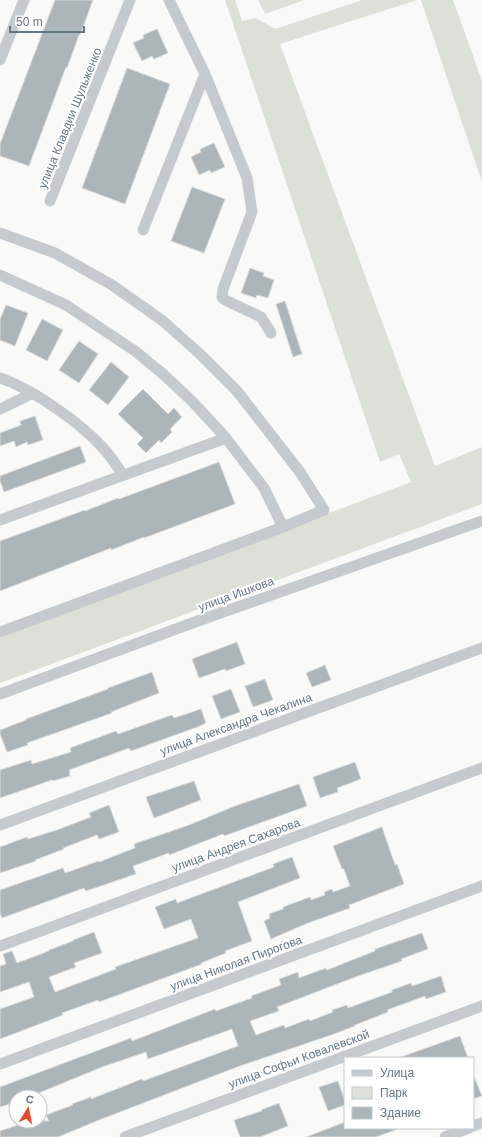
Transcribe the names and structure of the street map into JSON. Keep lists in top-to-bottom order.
{
  "streets": {
    "street": [
      "улица Клавдии Шульженко",
      "улица Ишкова",
      "улица Александра Чекалина",
      "улица Андрея Сахарова",
      "улица Николая Пирогова",
      "улица Софьи Ковалевской"
    ]
  },
  "legend": ["Улица", "Парк", "Здание"],
  "scale_bar": "50 m",
  "north": "top"
}
